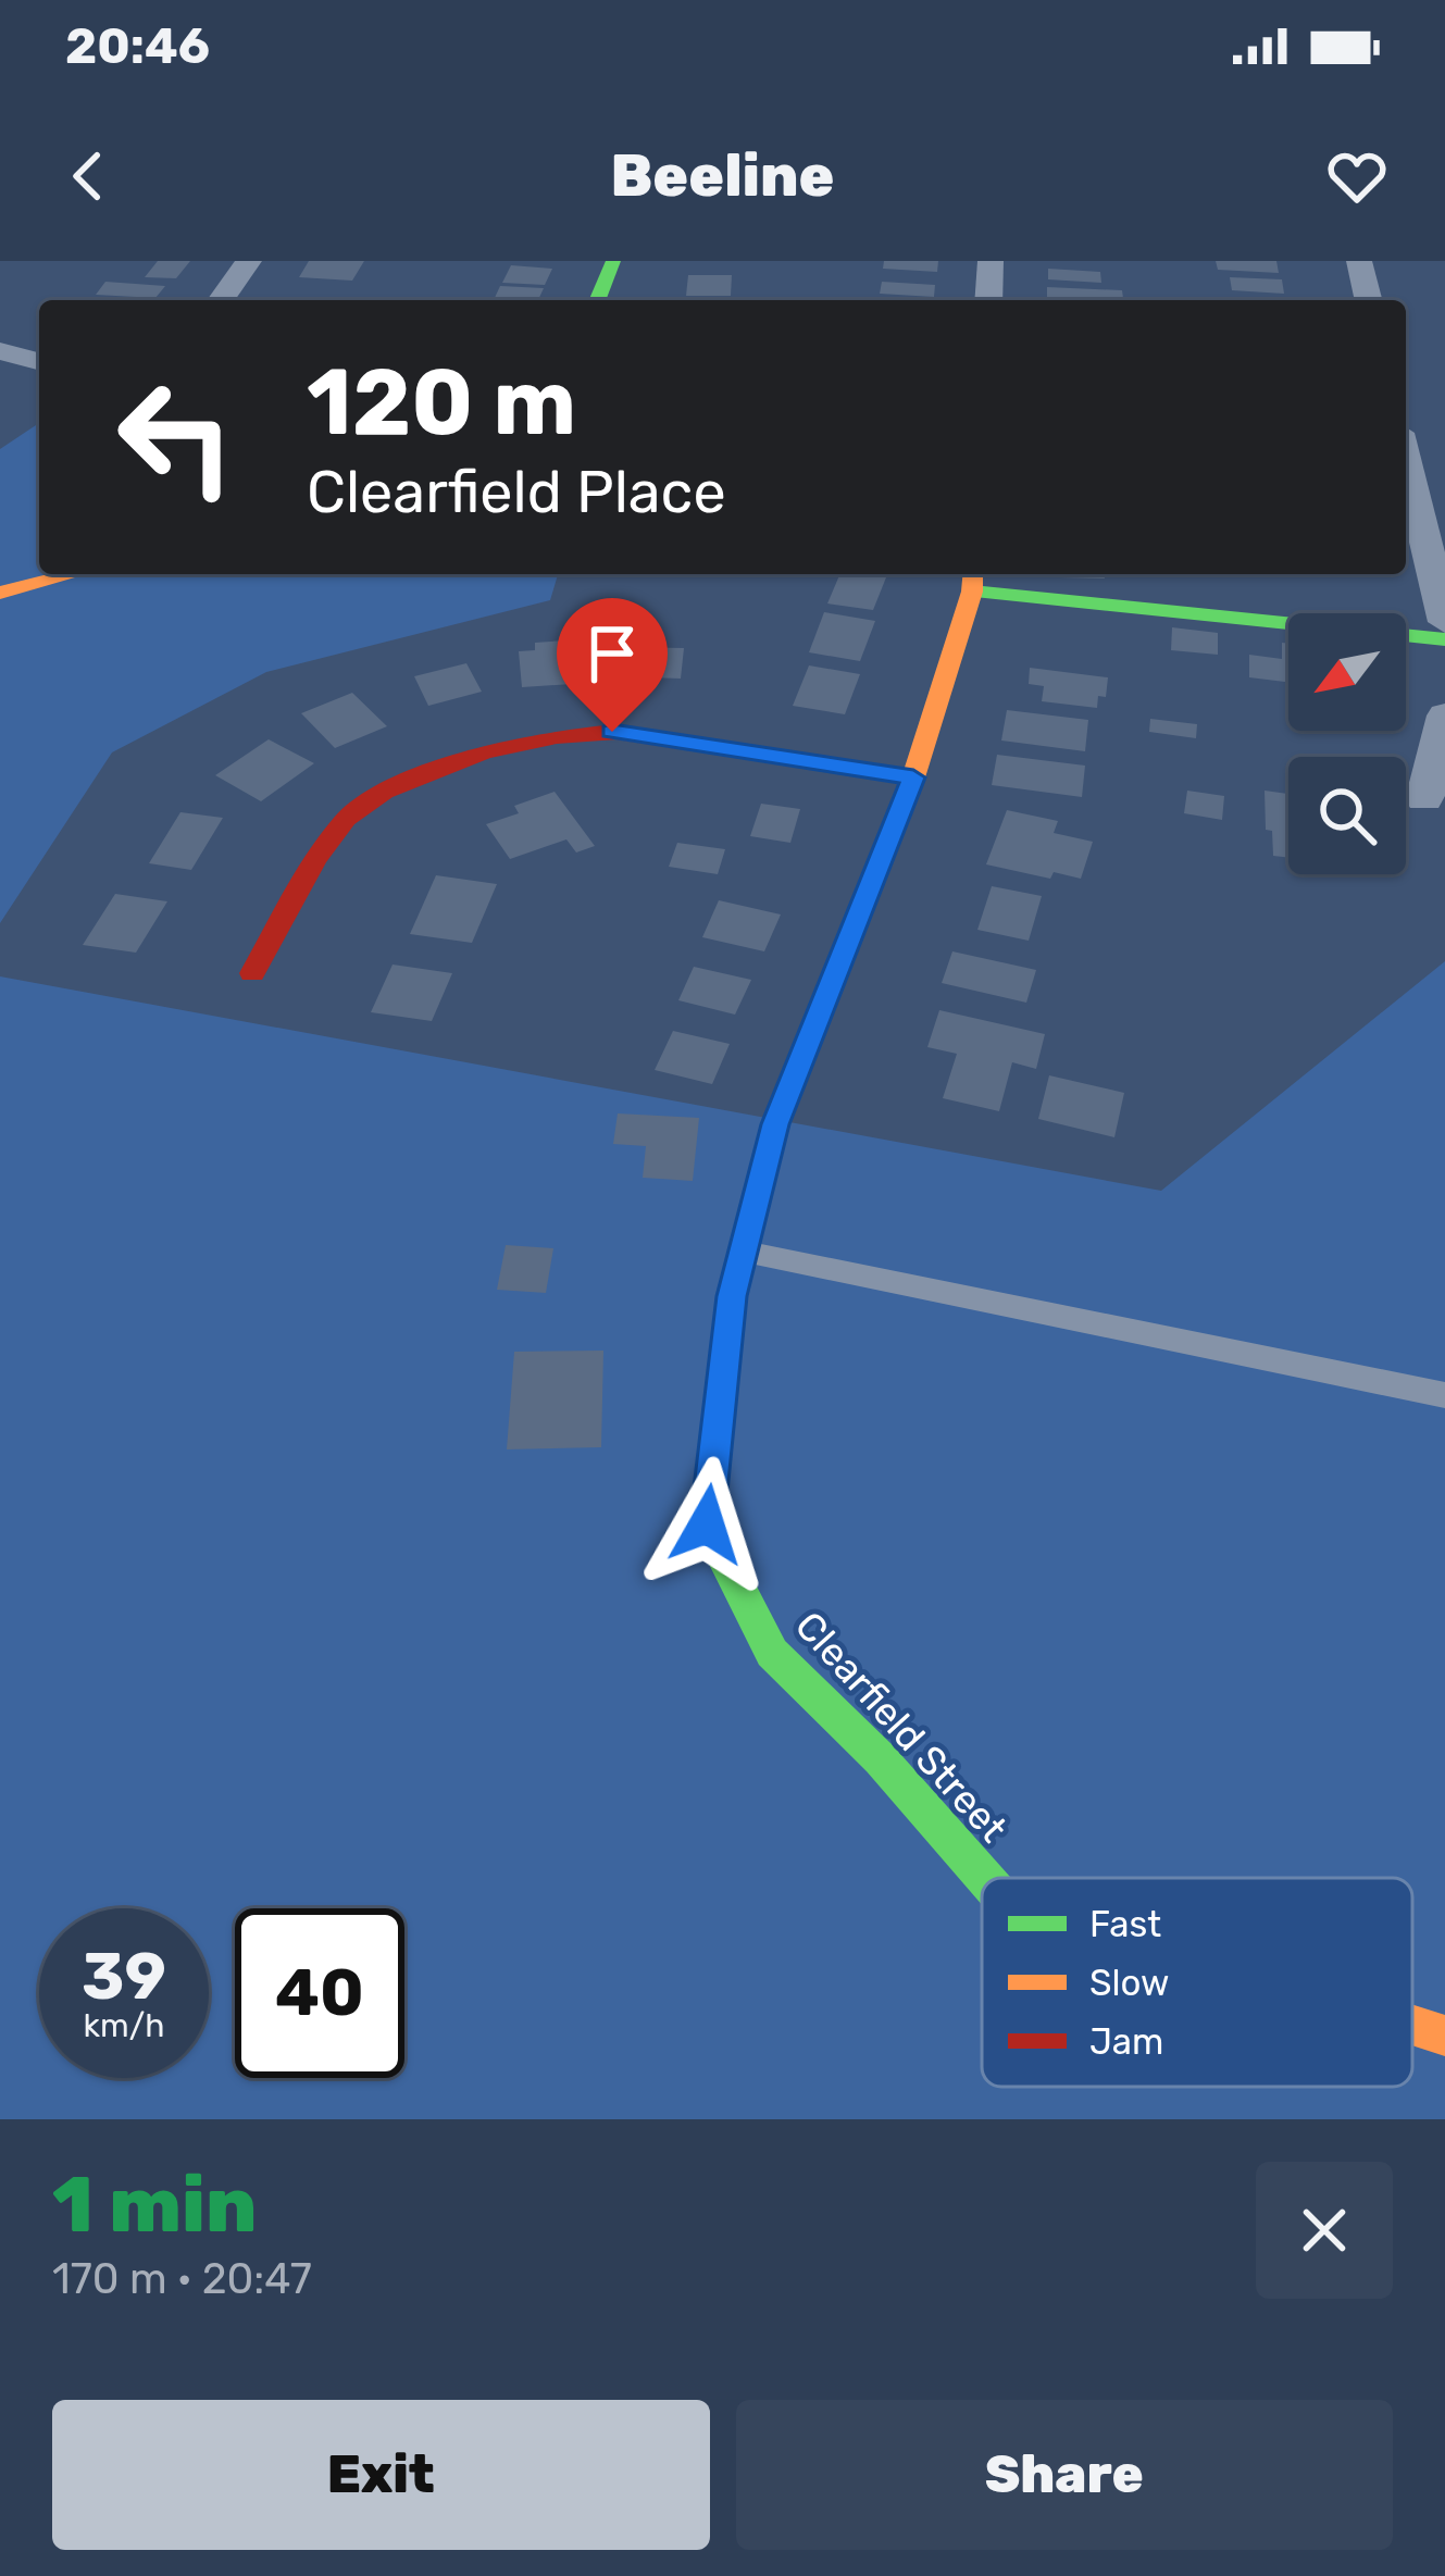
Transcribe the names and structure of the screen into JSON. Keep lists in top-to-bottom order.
{
  "streets": {
    "street": ["Clearfield Street"]
  },
  "legend": ["Fast", "Slow", "Jam"],
  "north": "bottom left",
  "page": {
    "status": "20:46",
    "header": "Beeline",
    "turn": ["120 m", "Clearfield Place"],
    "speed": "39 km/h",
    "limit": "40",
    "heading": ["1 min", "170 m · 20:47"],
    "buttons": ["Exit", "Share"]
  }
}
